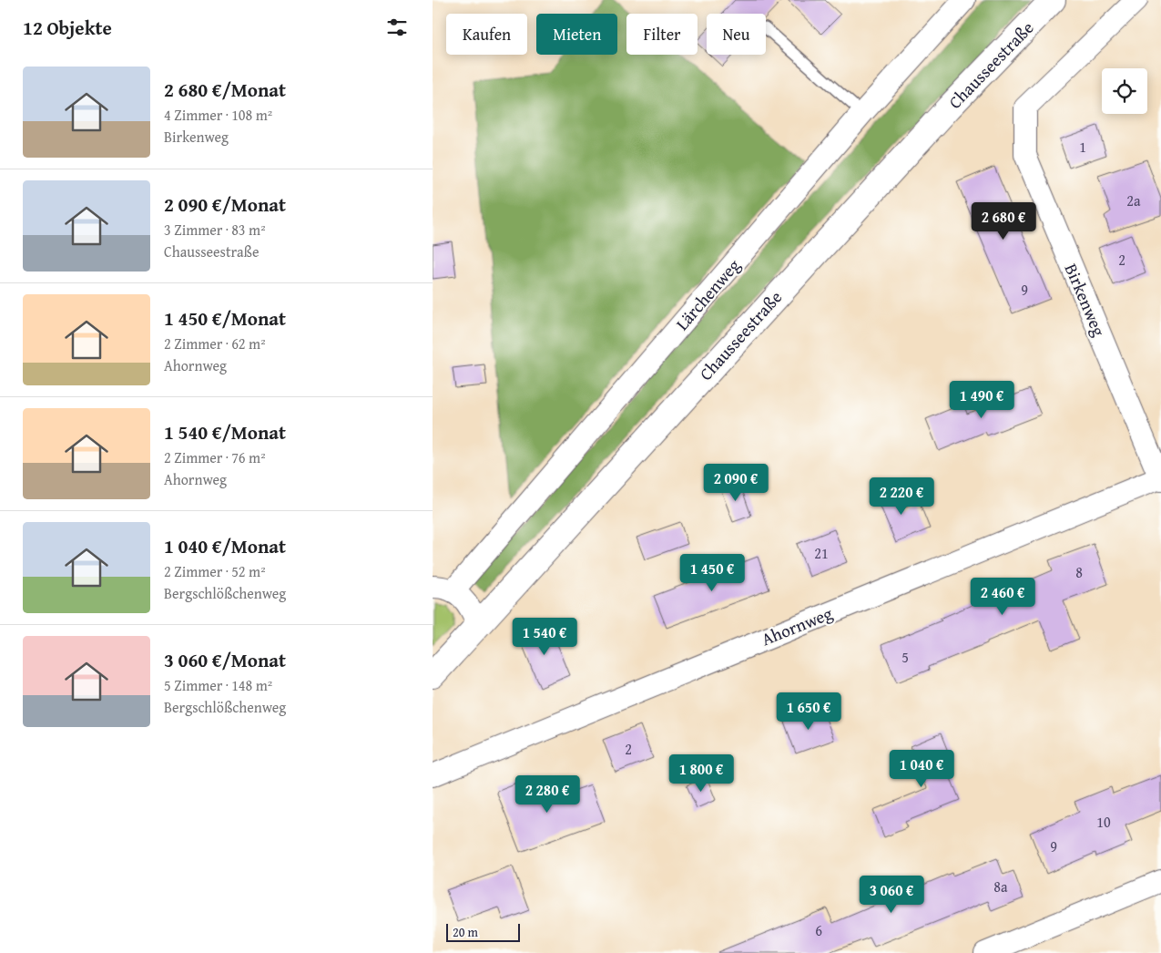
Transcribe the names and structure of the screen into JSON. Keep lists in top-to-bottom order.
{
  "streets": {
    "main road": ["Chausseestraße"],
    "street": ["Lärchenweg", "Birkenweg", "Ahornweg"]
  },
  "crossings": [
    ["Birkenweg", "Ahornweg"]
  ],
  "house_numbers": [
    "1",
    "2a",
    "2",
    "9",
    "21",
    "8",
    "5",
    "2",
    "10",
    "9",
    "8a",
    "6"
  ],
  "scale_bar": "20 m",
  "page": {
    "heading": "12 Objekte",
    "chip": [
      "Kaufen",
      "Mieten",
      "Filter",
      "Neu"
    ],
    "list": [
      {
        "name": "2 680 €/Monat",
        "note": "4 Zimmer · 108 m² · Birkenweg"
      },
      {
        "name": "2 090 €/Monat",
        "note": "3 Zimmer · 83 m² · Chausseestraße"
      },
      {
        "name": "1 450 €/Monat",
        "note": "2 Zimmer · 62 m² · Ahornweg"
      },
      {
        "name": "1 540 €/Monat",
        "note": "2 Zimmer · 76 m² · Ahornweg"
      },
      {
        "name": "1 040 €/Monat",
        "note": "2 Zimmer · 52 m² · Bergschlößchenweg"
      },
      {
        "name": "3 060 €/Monat",
        "note": "5 Zimmer · 148 m² · Bergschlößchenweg"
      }
    ],
    "price": [
      "2 680 €",
      "1 490 €",
      "2 090 €",
      "2 220 €",
      "1 450 €",
      "2 460 €",
      "1 540 €",
      "1 650 €",
      "1 040 €",
      "1 800 €",
      "2 280 €",
      "3 060 €"
    ],
    "scale": "20 m"
  }
}
